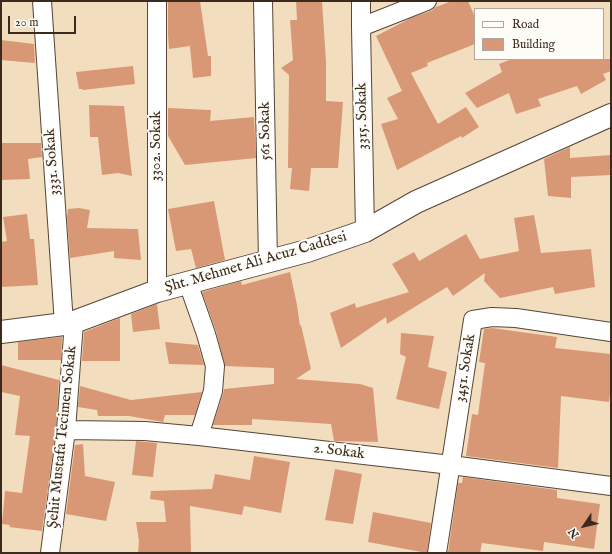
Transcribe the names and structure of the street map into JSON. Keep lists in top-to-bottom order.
{
  "streets": {
    "street": [
      "3315. Sokak",
      "561 Sokak",
      "3302. Sokak",
      "3331. Sokak",
      "Şht. Mehmet Ali Acuz Caddesi",
      "3451. Sokak",
      "Şehit Mustafa Tecimen Sokak",
      "2. Sokak"
    ]
  },
  "crossings": [
    ["3315. Sokak", "Şht. Mehmet Ali Acuz Caddesi"],
    ["561 Sokak", "Şht. Mehmet Ali Acuz Caddesi"],
    ["3302. Sokak", "Şht. Mehmet Ali Acuz Caddesi"],
    ["3331. Sokak", "Şht. Mehmet Ali Acuz Caddesi"],
    ["3331. Sokak", "Şehit Mustafa Tecimen Sokak"],
    ["Şht. Mehmet Ali Acuz Caddesi", "Şehit Mustafa Tecimen Sokak"],
    ["3451. Sokak", "2. Sokak"],
    ["Şehit Mustafa Tecimen Sokak", "2. Sokak"]
  ],
  "legend": ["Road", "Building"],
  "scale_bar": "20 m",
  "north": "bottom left"
}
